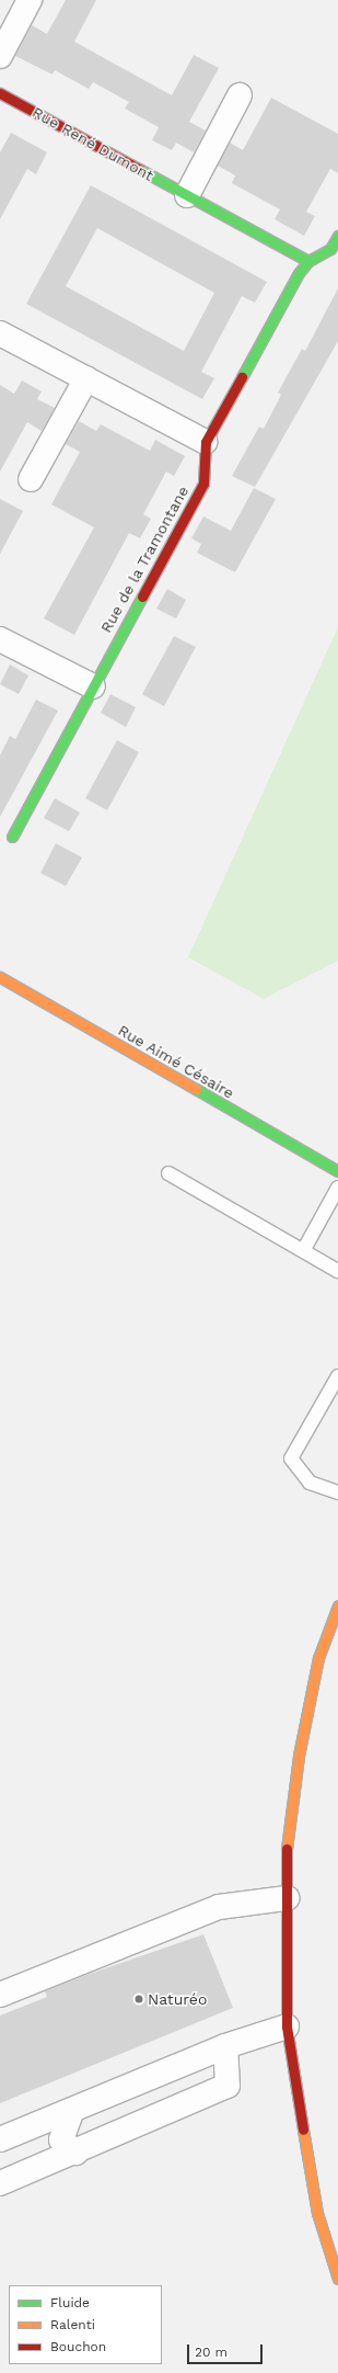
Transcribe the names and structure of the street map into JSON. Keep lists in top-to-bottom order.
{
  "streets": {
    "street": ["Rue René Dumont", "Rue de la Tramontane", "Rue Aimé Césaire"]
  },
  "crossings": [
    ["Rue René Dumont", "Rue de la Tramontane"]
  ],
  "places": ["Naturéo"],
  "legend": ["Fluide", "Ralenti", "Bouchon"],
  "scale_bar": "20 m"
}
